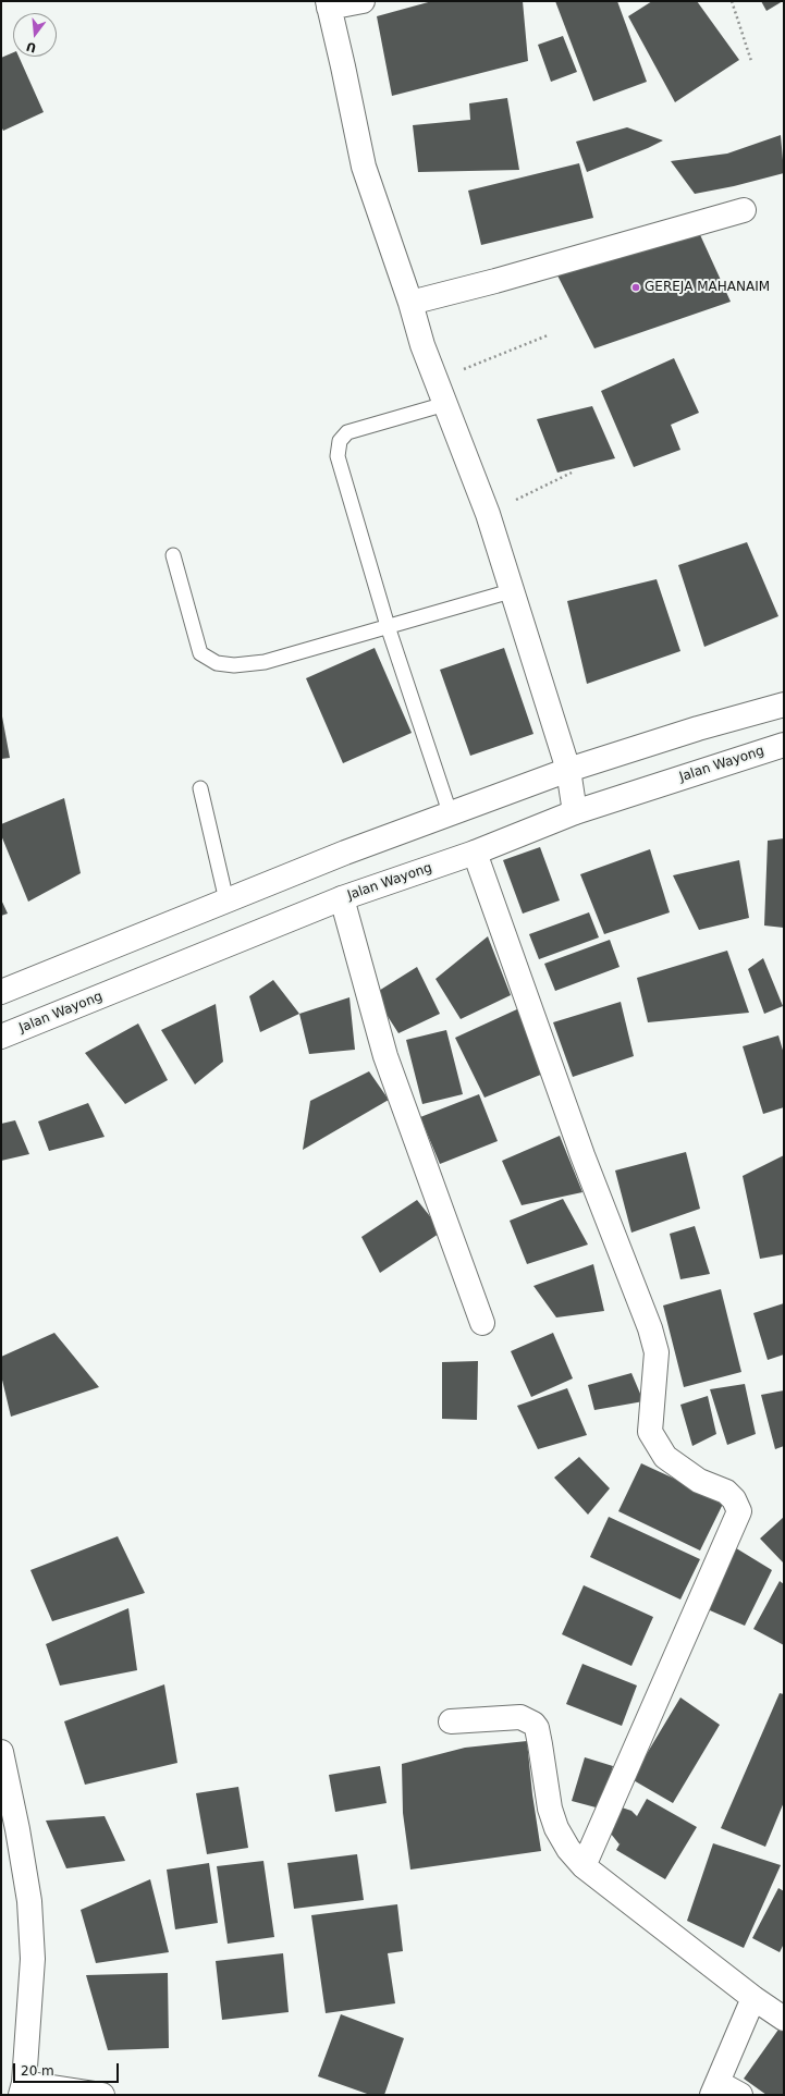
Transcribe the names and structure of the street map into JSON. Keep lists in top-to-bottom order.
{
  "streets": {
    "street": ["Jalan Wayong"]
  },
  "places": ["GEREJA MAHANAIM"],
  "scale_bar": "20 m",
  "north": "bottom"
}
